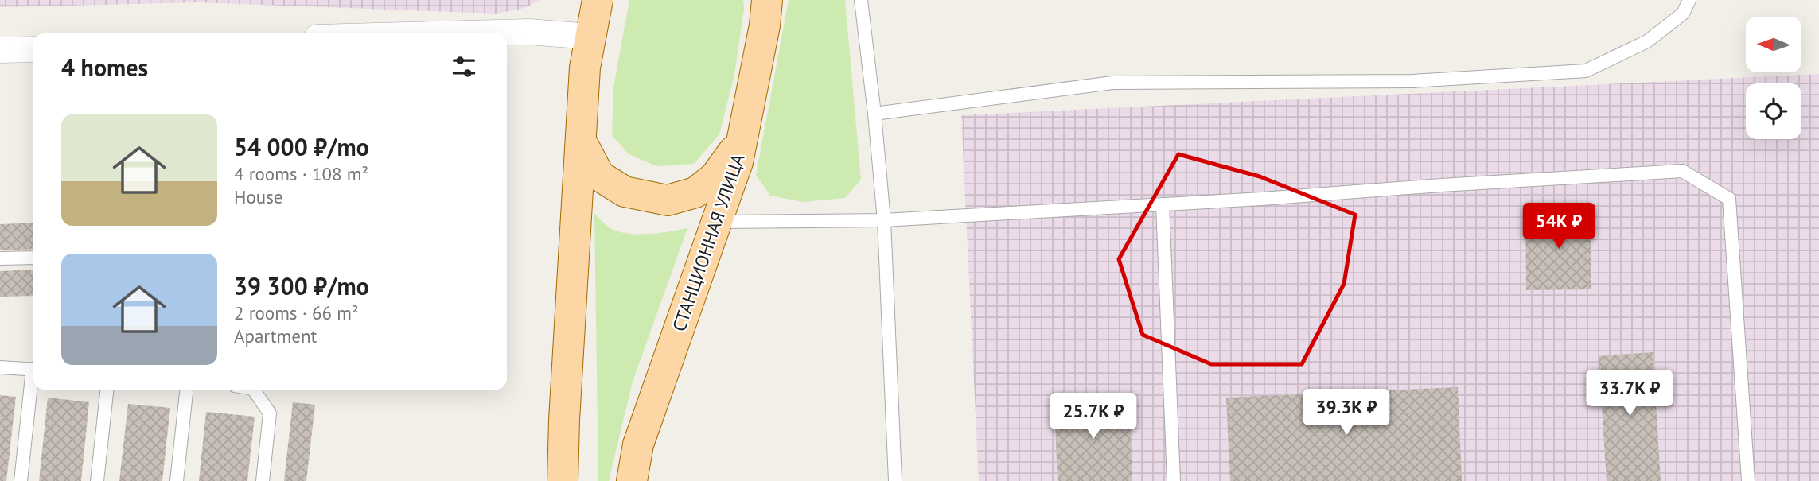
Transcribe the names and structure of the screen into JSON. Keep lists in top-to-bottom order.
{
  "streets": {
    "main road": ["СТАНЦИОННАЯ УЛИЦА"]
  },
  "north": "left",
  "page": {
    "heading": "4 homes",
    "list": [
      {
        "name": "54 000 ₽/mo",
        "note": "4 rooms · 108 m² · House"
      },
      {
        "name": "39 300 ₽/mo",
        "note": "2 rooms · 66 m² · Apartment"
      }
    ],
    "price": [
      "54K ₽",
      "33.7K ₽",
      "39.3K ₽",
      "25.7K ₽"
    ]
  }
}
